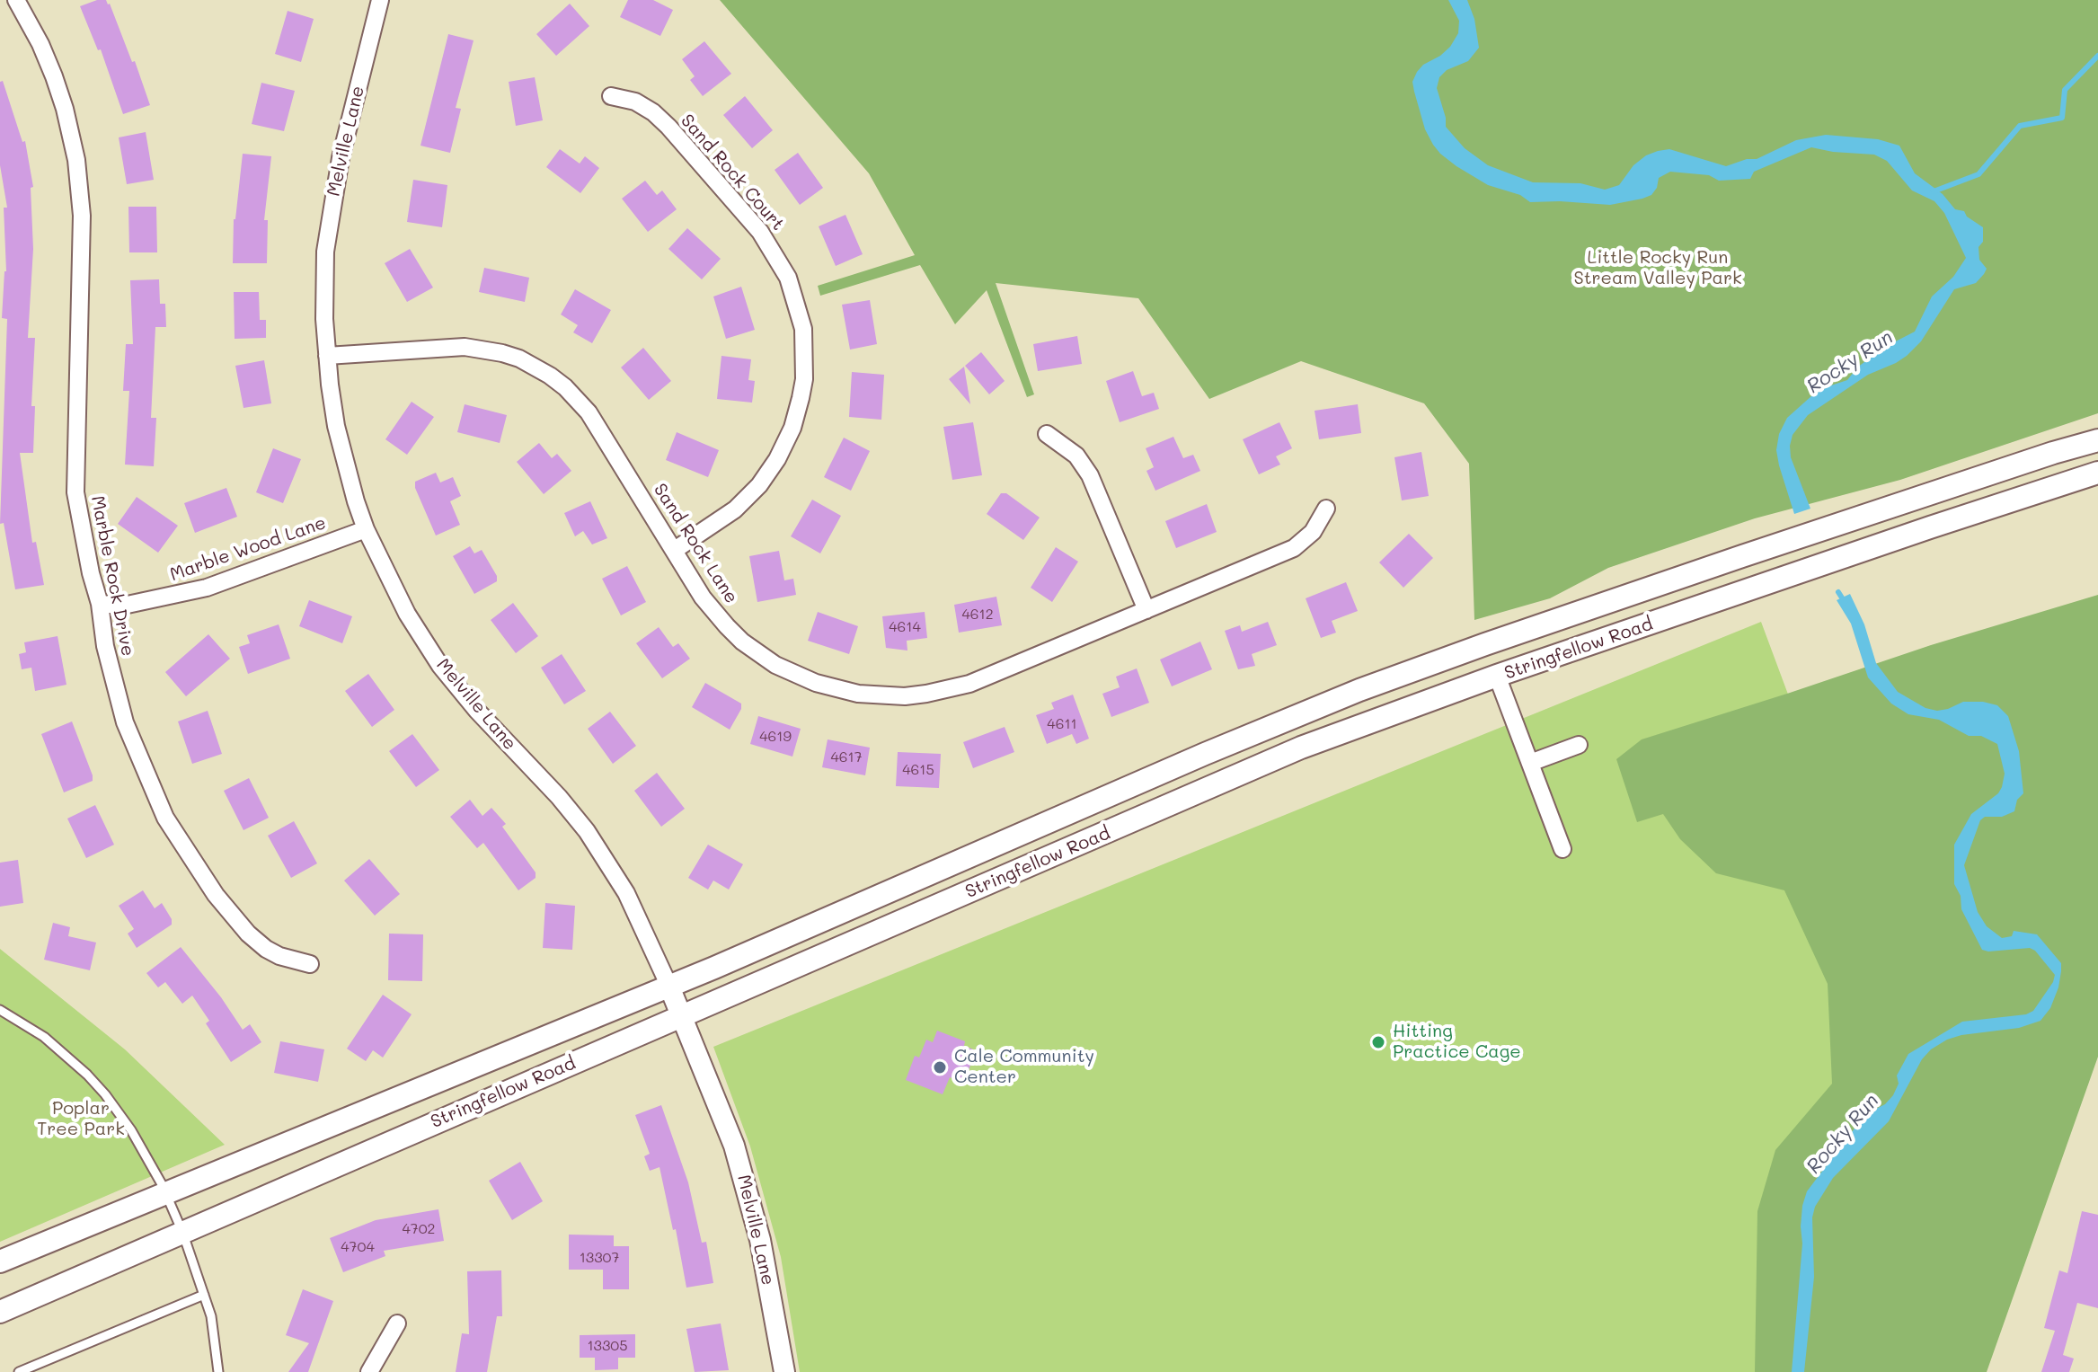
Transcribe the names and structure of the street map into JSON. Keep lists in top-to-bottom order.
{
  "streets": {
    "main road": ["Stringfellow Road"],
    "street": [
      "Melville Lane",
      "Sand Rock Court",
      "Sand Rock Lane",
      "Marble Wood Lane",
      "Marble Rock Drive"
    ]
  },
  "crossings": [
    ["Melville Lane", "Sand Rock Lane"],
    ["Melville Lane", "Marble Wood Lane"],
    ["Melville Lane", "Stringfellow Road"],
    ["Sand Rock Court", "Sand Rock Lane"],
    ["Marble Wood Lane", "Marble Rock Drive"]
  ],
  "water": ["Rocky Run"],
  "parks": ["Little Rocky Run Stream Valley Park", "Poplar Tree Park"],
  "places": ["Hitting Practice Cage", "Cale Community Center"],
  "house_numbers": [
    "4612",
    "4614",
    "4611",
    "4619",
    "4617",
    "4615",
    "4702",
    "4704",
    "13307",
    "13305"
  ]
}
